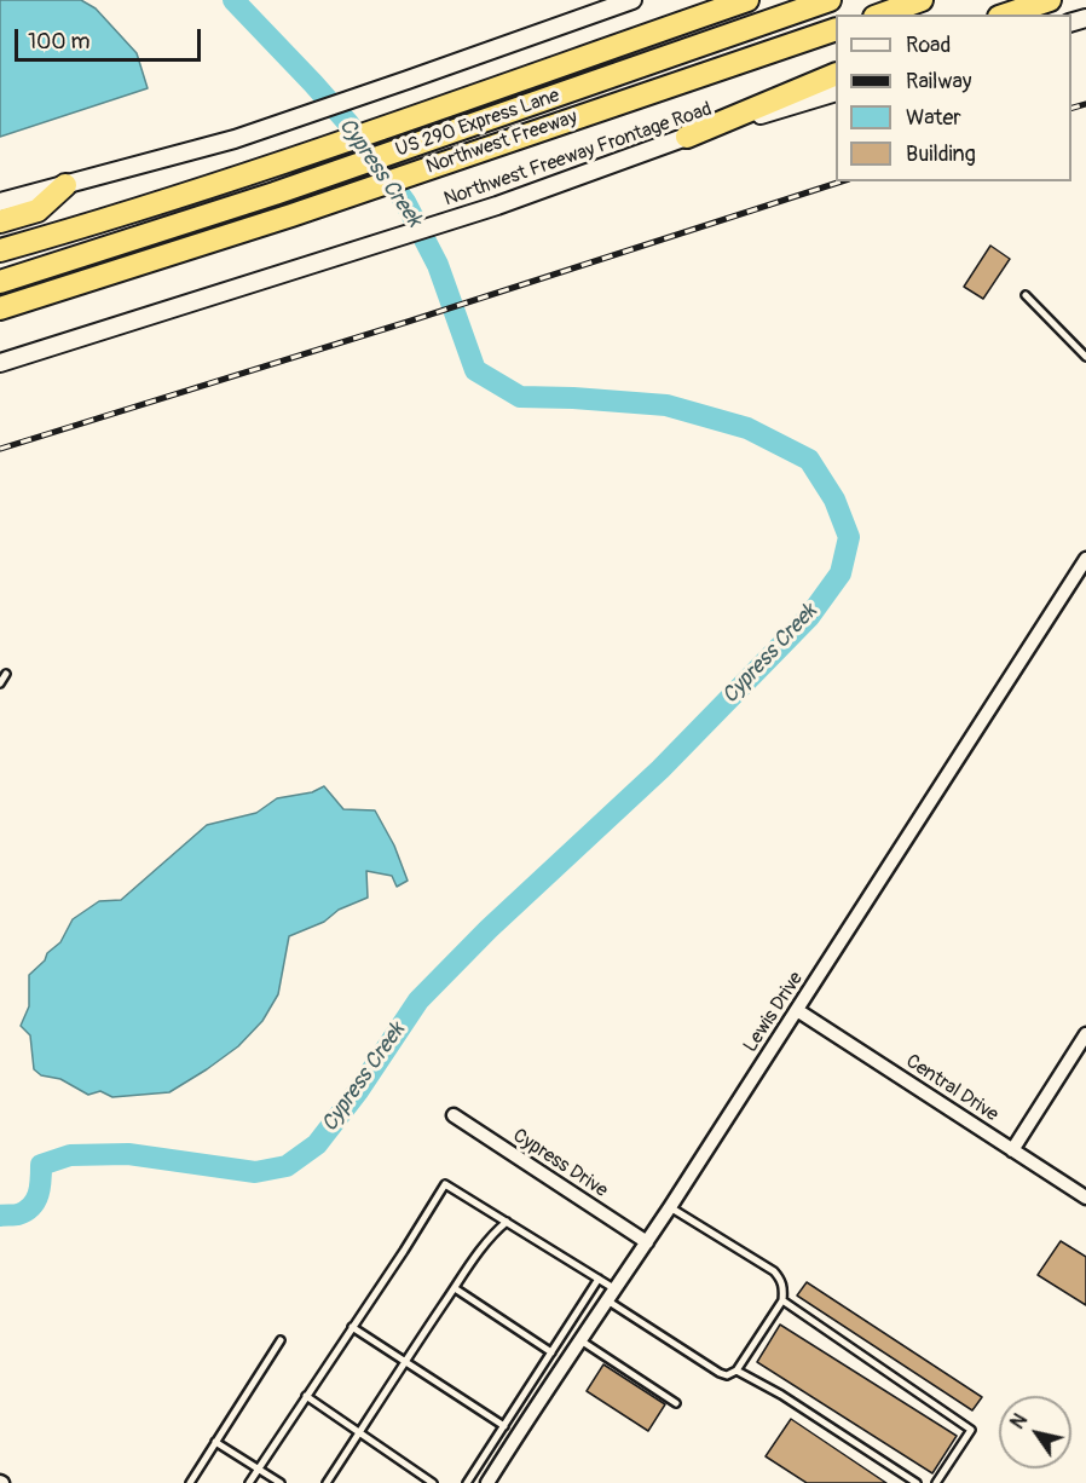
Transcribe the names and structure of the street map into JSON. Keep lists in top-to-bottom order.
{
  "streets": {
    "highway": ["US 290 Express Lane", "Northwest Freeway"],
    "main road": ["Northwest Freeway Frontage Road"],
    "street": ["Lewis Drive", "Central Drive", "Cypress Drive"]
  },
  "crossings": [
    ["Lewis Drive", "Central Drive"],
    ["Lewis Drive", "Cypress Drive"]
  ],
  "water": ["Cypress Creek"],
  "legend": [
    "Road",
    "Railway",
    "Water",
    "Building"
  ],
  "scale_bar": "100 m",
  "north": "top left"
}
